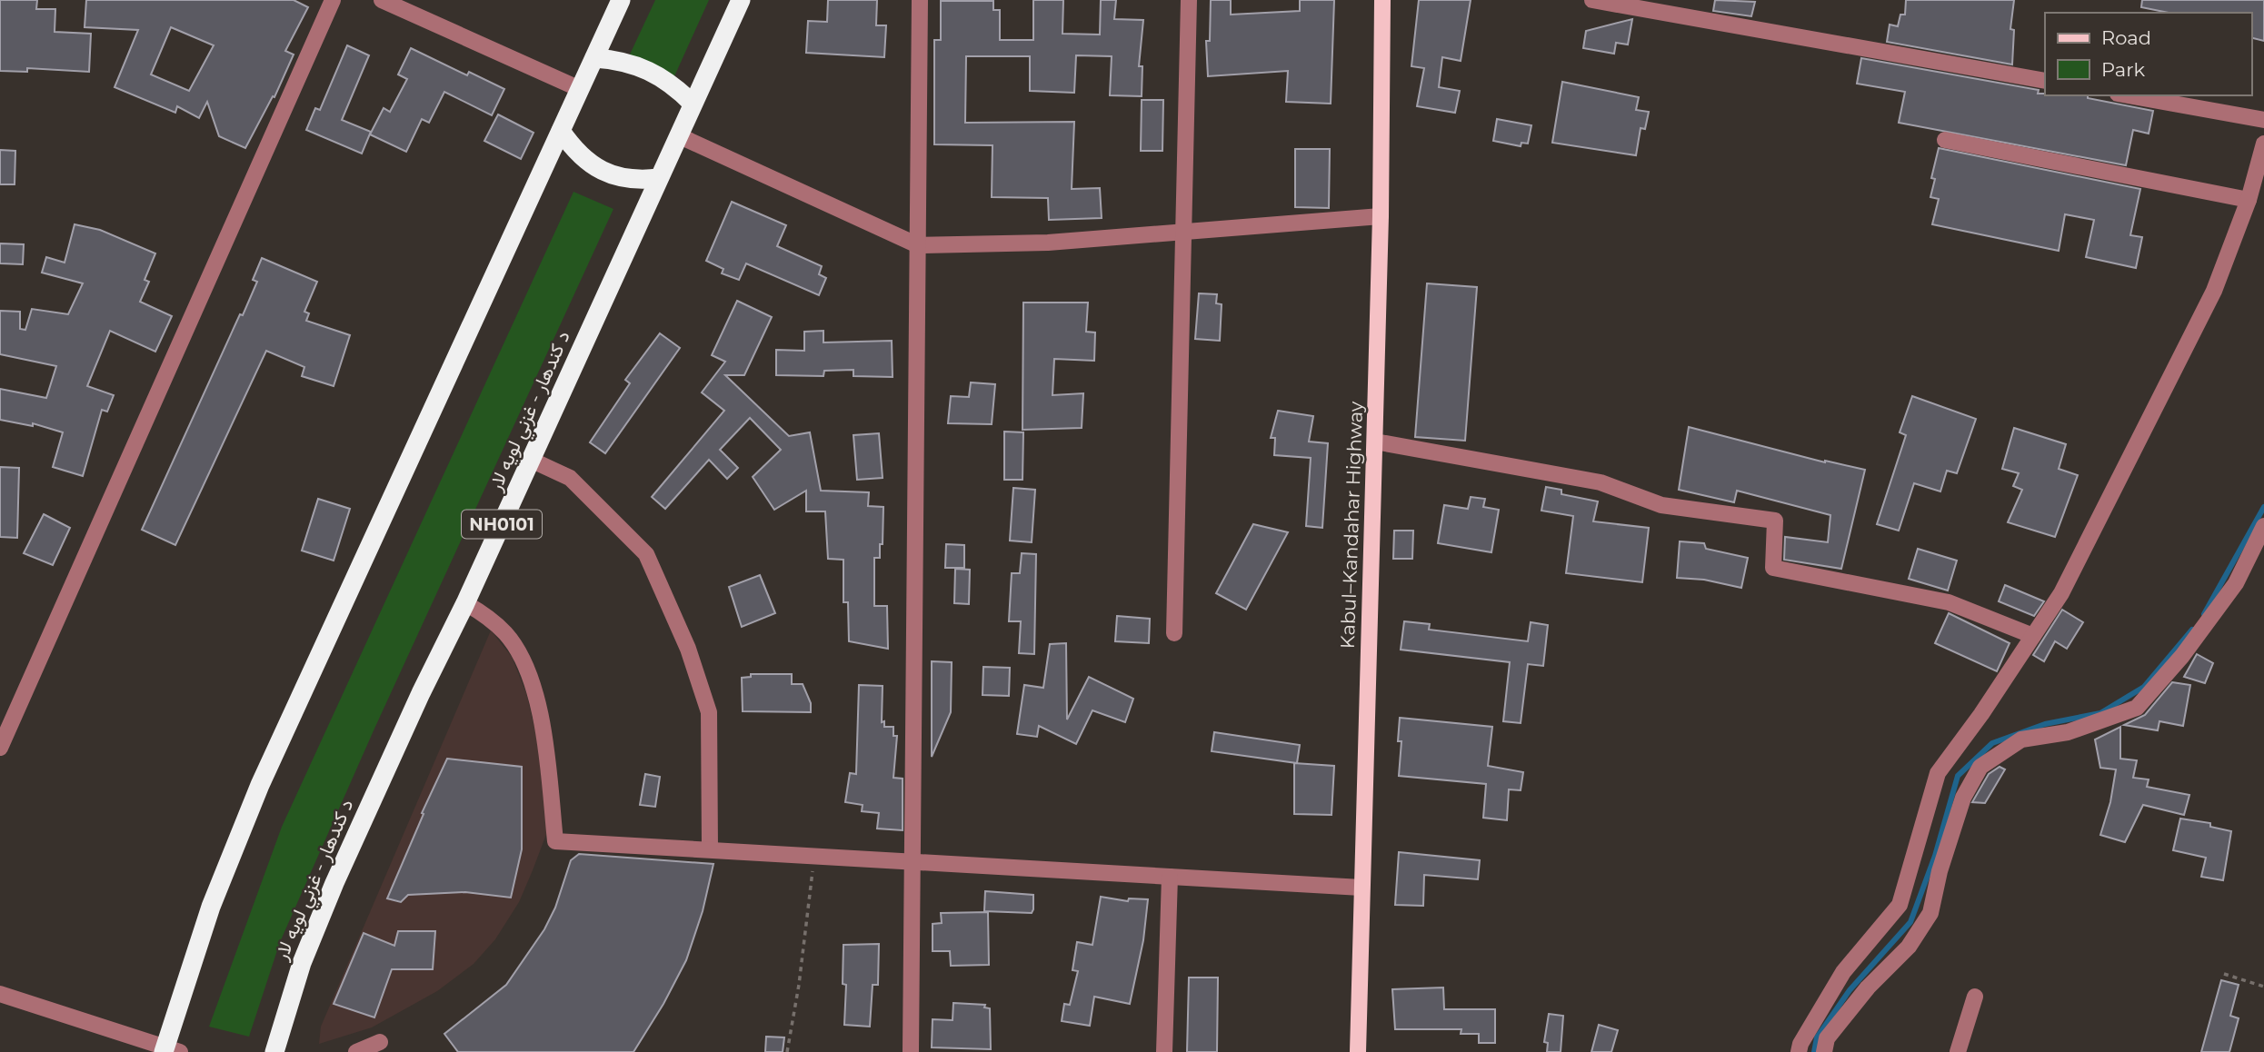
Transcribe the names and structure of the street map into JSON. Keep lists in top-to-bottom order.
{
  "streets": {
    "highway": ["د کندهار - غزني لويه لار", "NH0101"],
    "main road": ["Kabul–Kandahar Highway"]
  },
  "legend": ["Road", "Park"]
}
